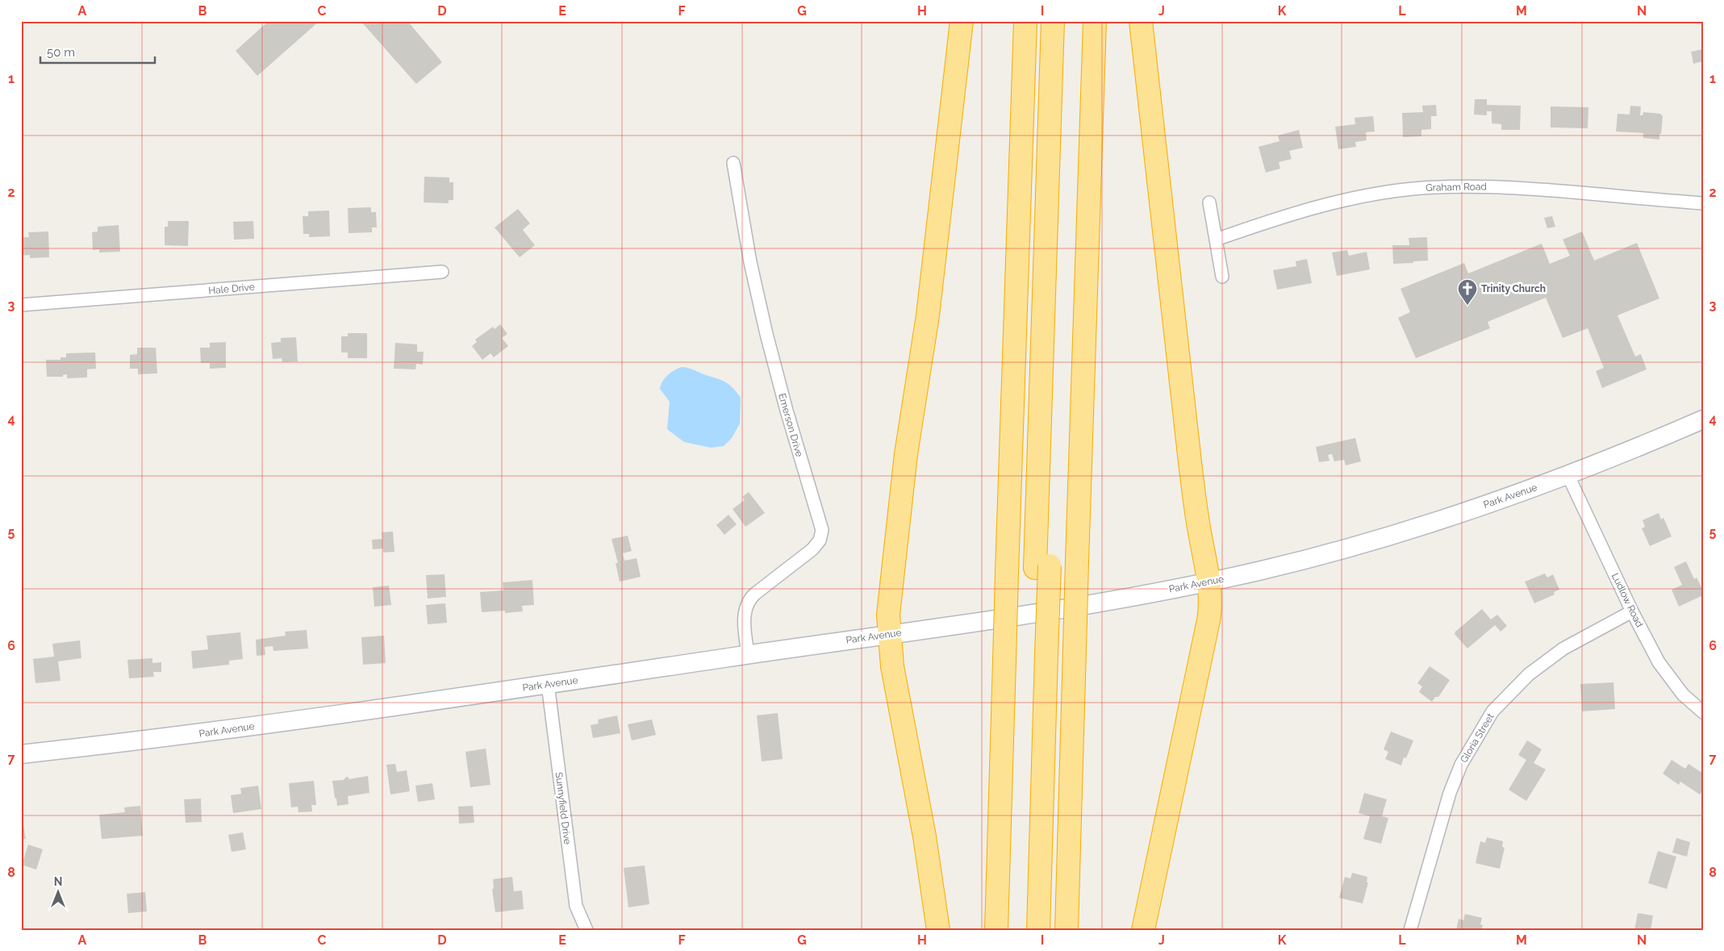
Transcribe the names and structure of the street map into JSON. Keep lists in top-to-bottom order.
{
  "streets": {
    "main road": ["Park Avenue"],
    "street": [
      "Graham Road",
      "Hale Drive",
      "Emerson Drive",
      "Ludlow Road",
      "Gloria Street",
      "Sunnyfield Drive"
    ]
  },
  "crossings": [
    ["Emerson Drive", "Park Avenue"],
    ["Park Avenue", "Ludlow Road"],
    ["Park Avenue", "Sunnyfield Drive"],
    ["Ludlow Road", "Gloria Street"]
  ],
  "places": {
    "church": ["Trinity Church"]
  },
  "scale_bar": "50 m",
  "north": "top",
  "grid": {
    "columns": [
      "A",
      "B",
      "C",
      "D",
      "E",
      "F",
      "G",
      "H",
      "I",
      "J",
      "K",
      "L",
      "M",
      "N"
    ],
    "rows": [
      "1",
      "2",
      "3",
      "4",
      "5",
      "6",
      "7",
      "8"
    ]
  }
}
